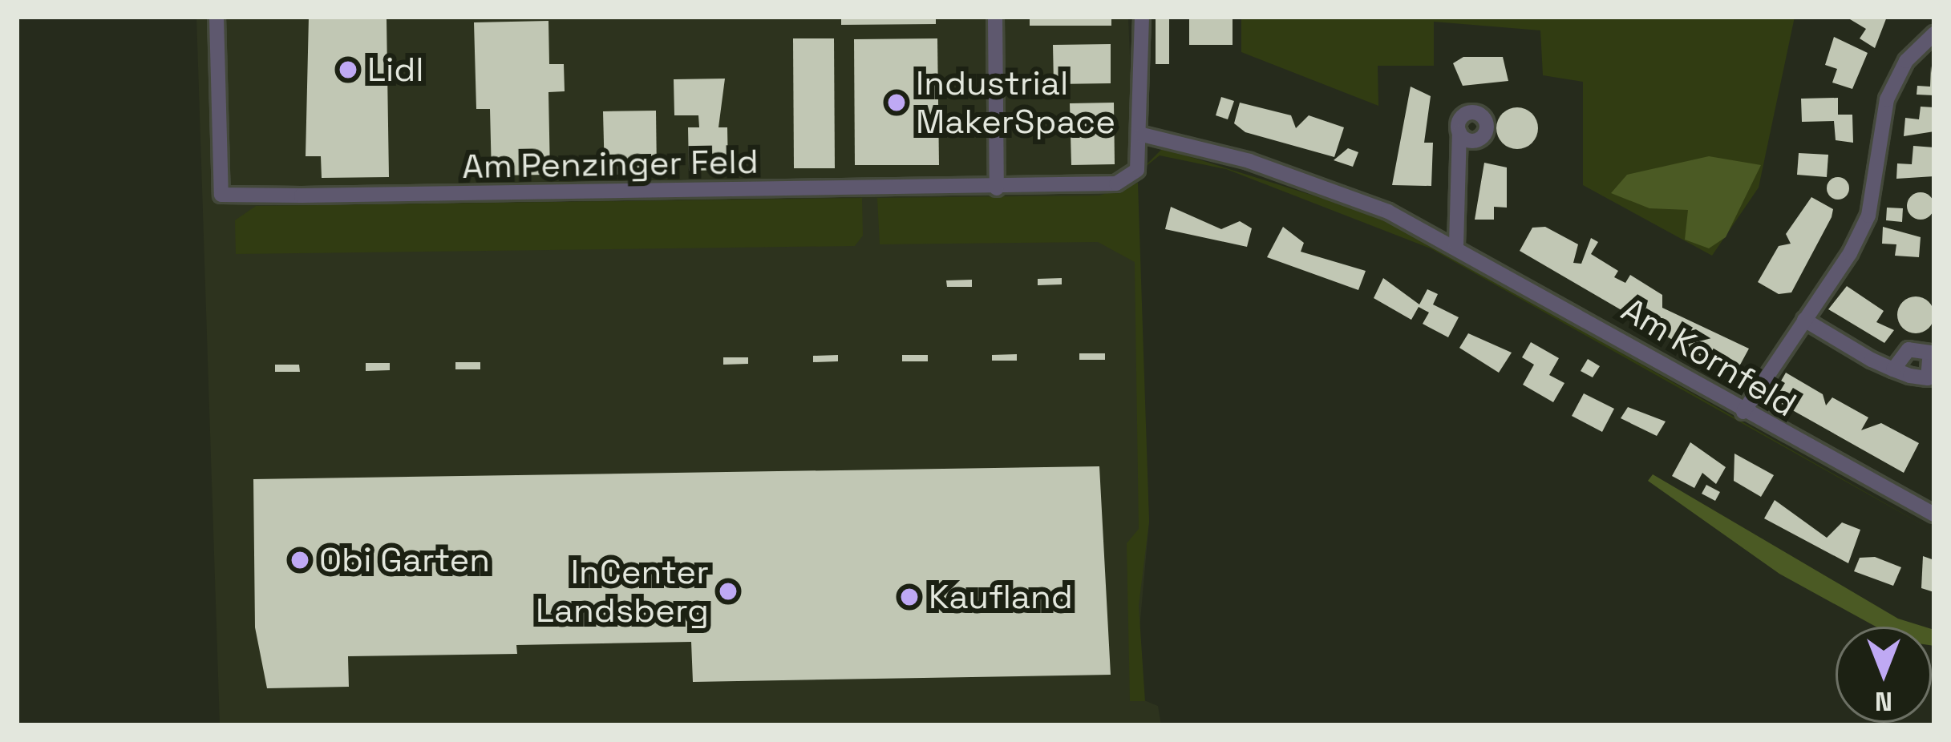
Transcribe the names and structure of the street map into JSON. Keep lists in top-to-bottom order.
{
  "streets": {
    "street": ["Am Penzinger Feld", "Am Kornfeld"]
  },
  "crossings": [
    ["Am Penzinger Feld", "Am Kornfeld"]
  ],
  "places": [
    "Lidl",
    "Industrial MakerSpace",
    "Obi Garten",
    "InCenter Landsberg",
    "Kaufland"
  ],
  "north": "bottom"
}
